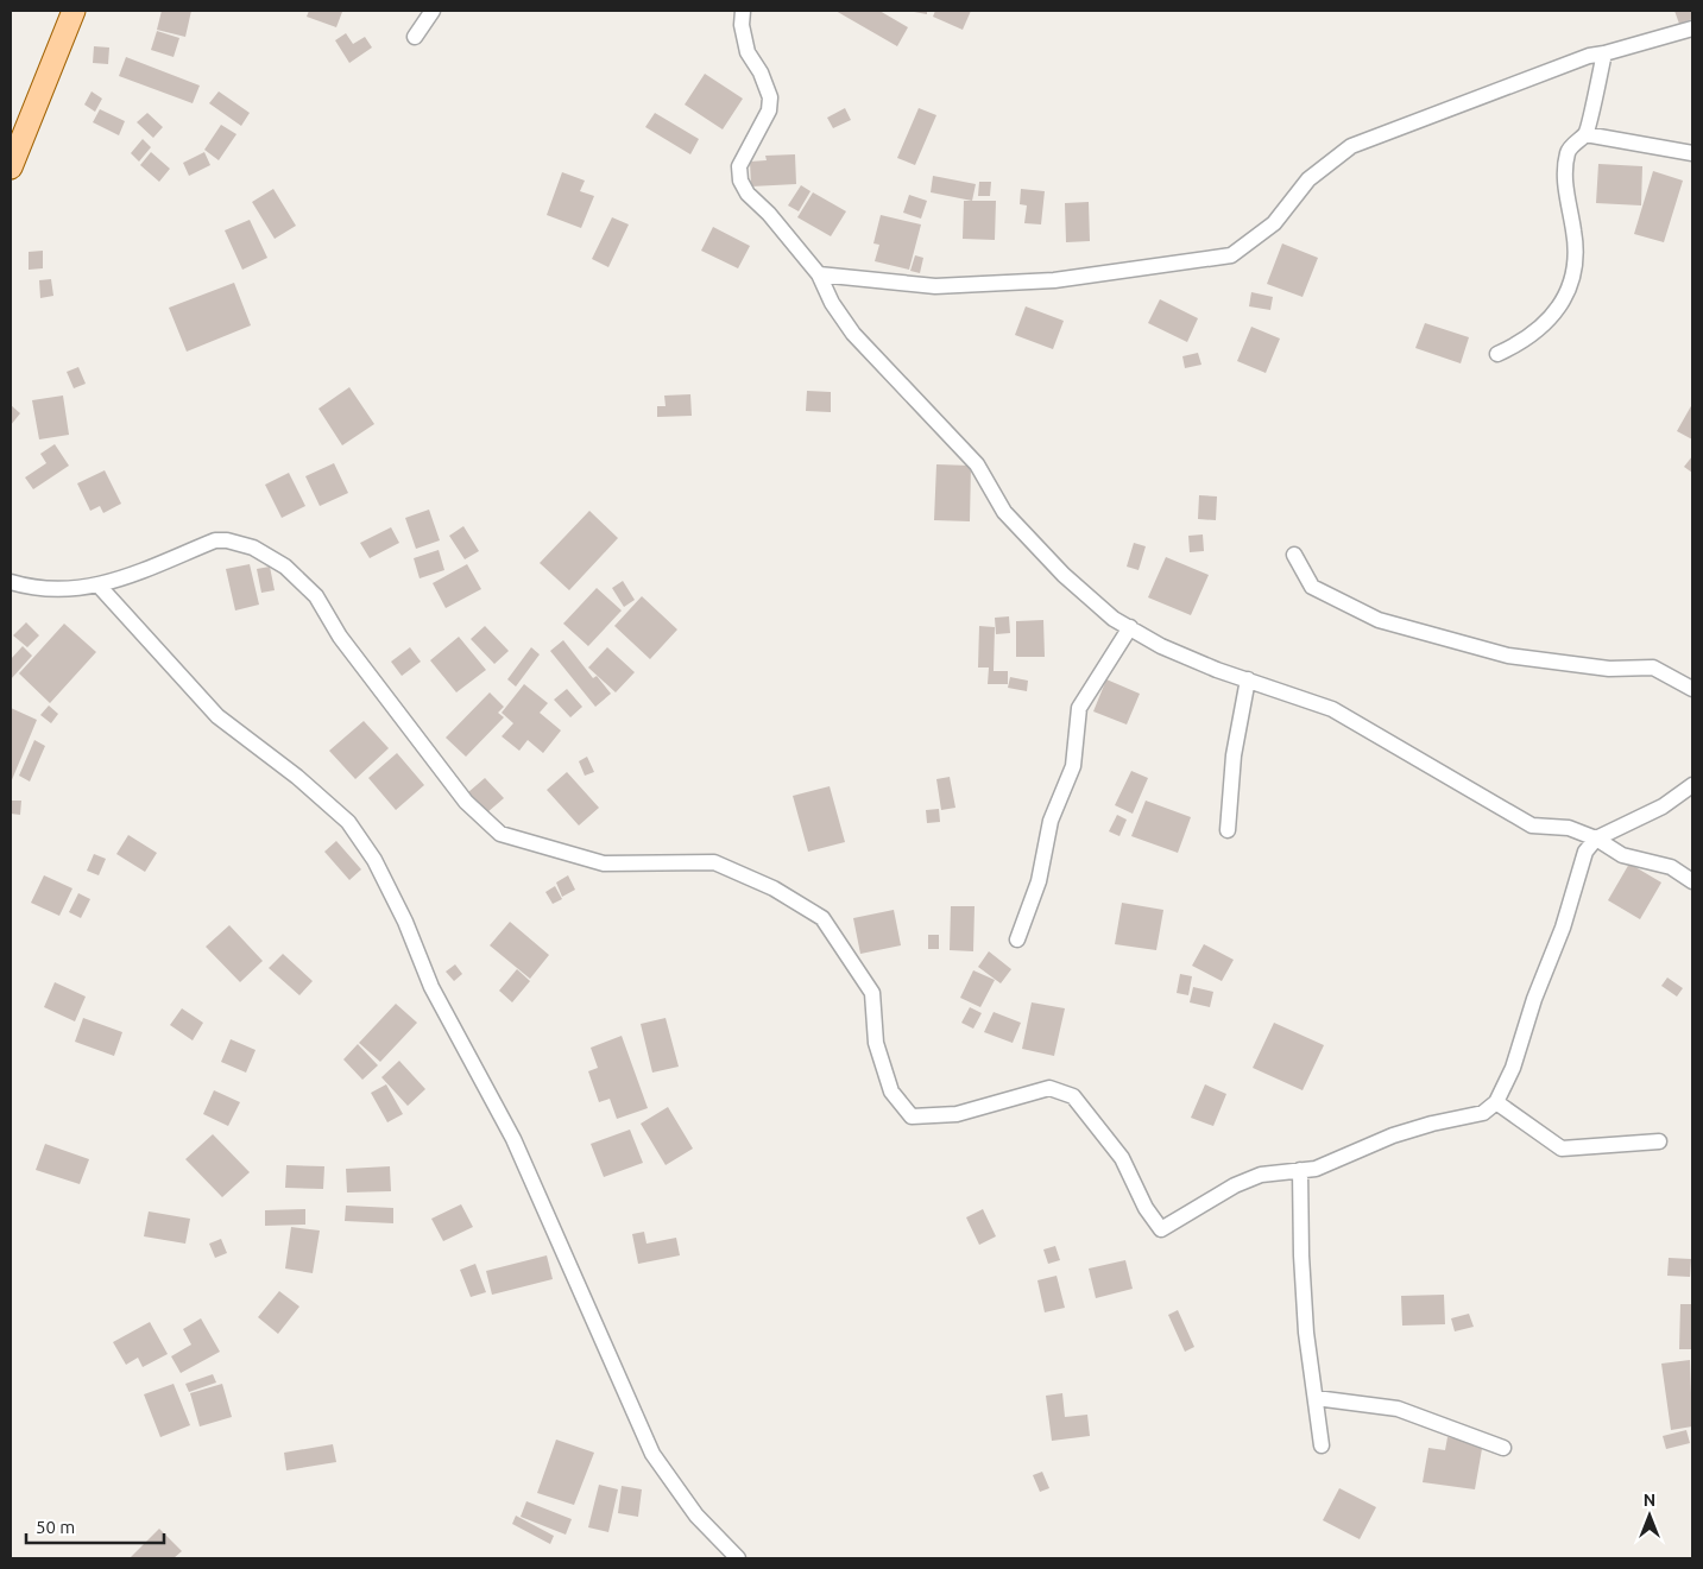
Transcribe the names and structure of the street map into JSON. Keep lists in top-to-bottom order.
{
  "scale_bar": "50 m",
  "north": "top"
}
